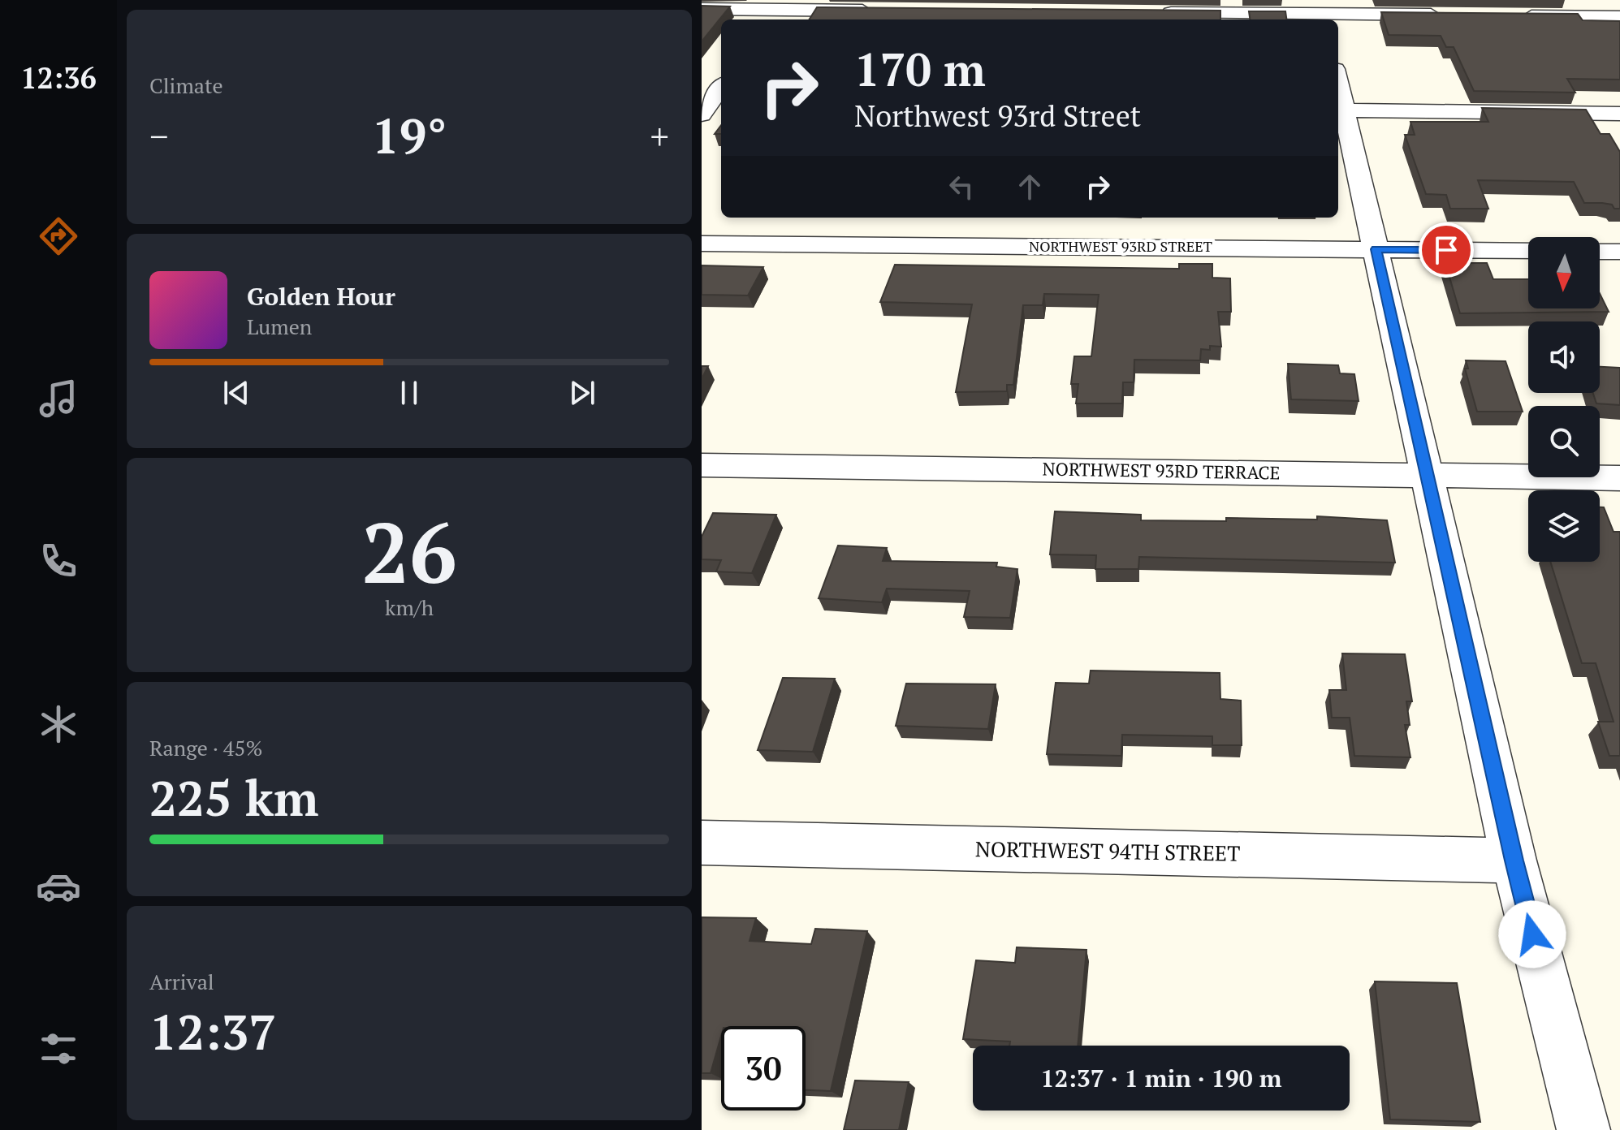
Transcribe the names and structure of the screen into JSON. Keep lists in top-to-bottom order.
{
  "streets": {
    "street": ["NORTHWEST 93RD STREET", "NORTHWEST 93RD TERRACE", "NORTHWEST 94TH STREET"]
  },
  "north": "bottom",
  "page": {
    "tabs": "12:36",
    "tile": [
      "Climate",
      ["26", "km/h"],
      ["Range · 45%", "225 km"],
      ["Arrival", "12:37"]
    ],
    "turn": ["170 m", "Northwest 93rd Street"],
    "heat": ["−", "19°", "+"],
    "song": ["Golden Hour", "Lumen"],
    "limit": "30",
    "trip": "12:37 · 1 min · 190 m"
  }
}
